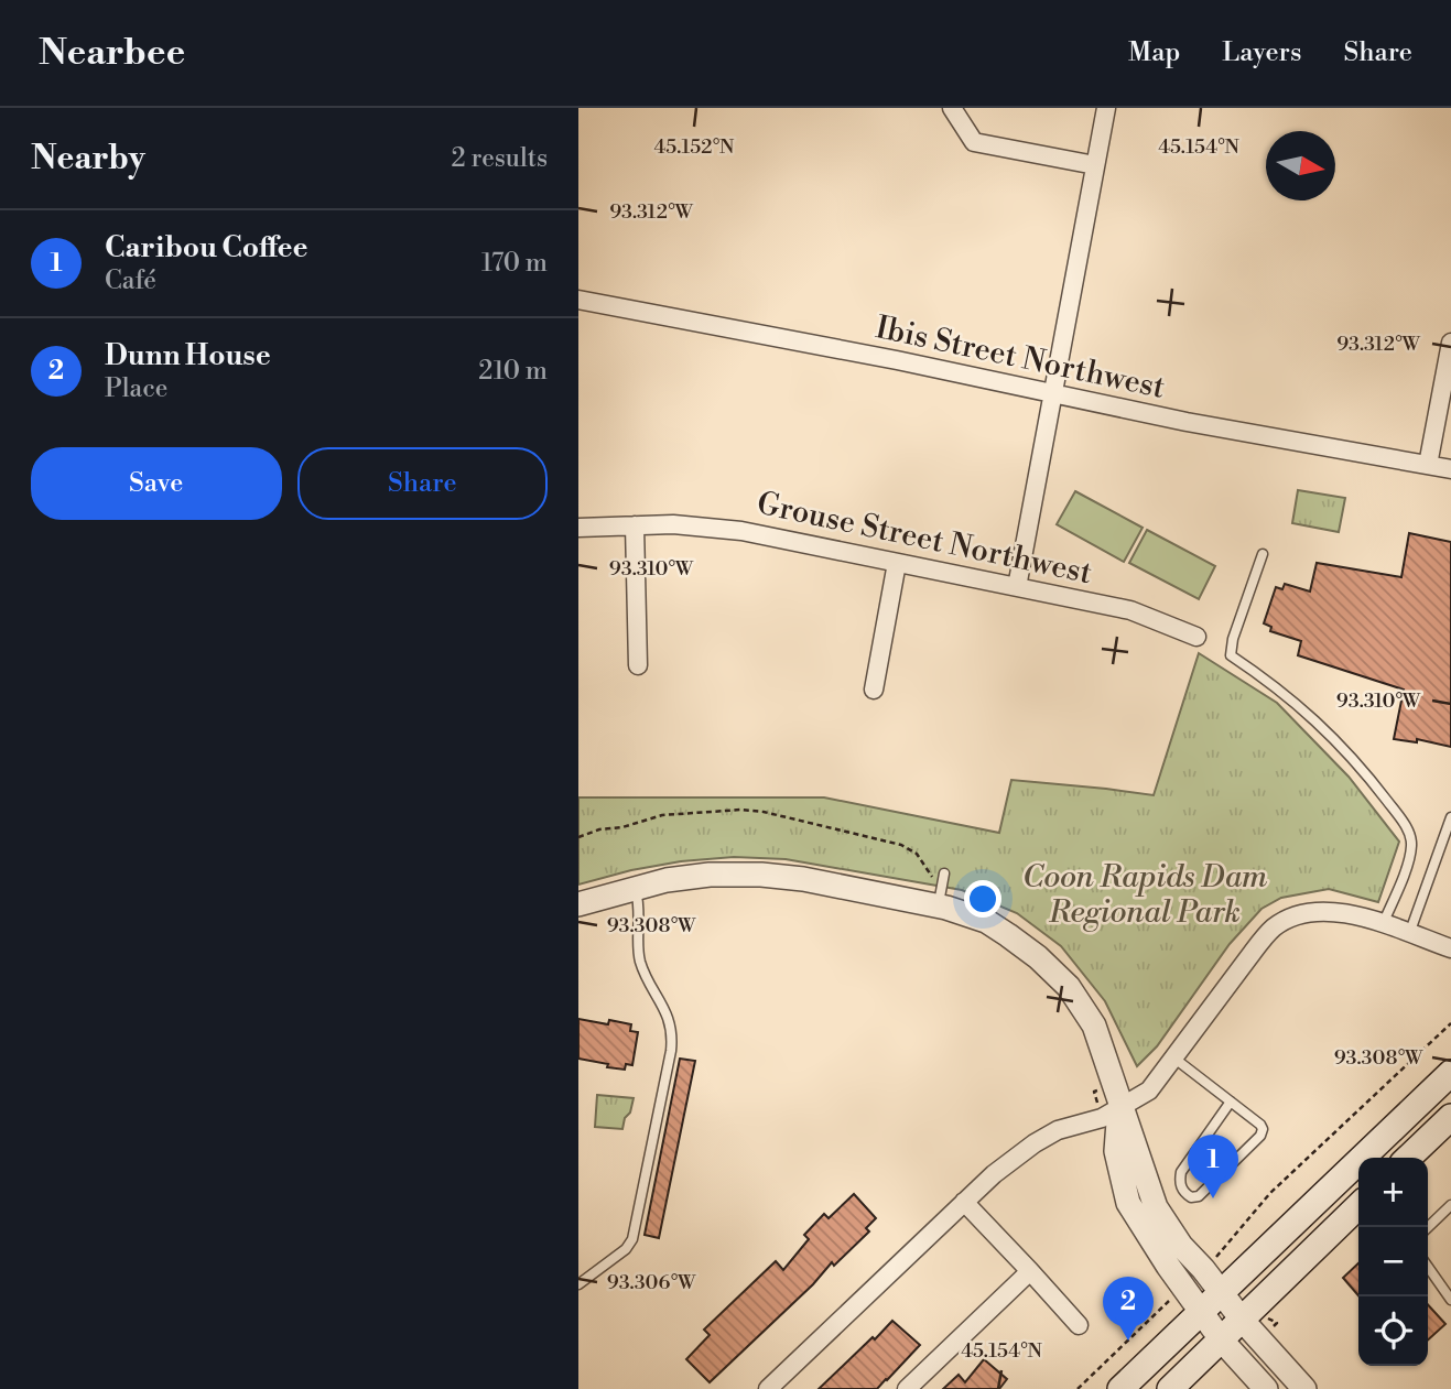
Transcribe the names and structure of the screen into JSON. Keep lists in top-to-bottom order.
{
  "streets": {
    "street": ["Ibis Street Northwest", "Grouse Street Northwest"]
  },
  "parks": ["Coon Rapids Dam Regional Park"],
  "north": "right",
  "page": {
    "header": "Nearbee",
    "nav": ["Map", "Layers", "Share"],
    "heading": ["Nearby", "2 results"],
    "list": [
      {
        "mark": "1",
        "name": "Caribou Coffee",
        "note": "Café",
        "value": "170 m"
      },
      {
        "mark": "2",
        "name": "Dunn House",
        "note": "Place",
        "value": "210 m"
      }
    ],
    "buttons": ["Save", "Share"],
    "pins": ["1", "2"],
    "map_buttons": ["+", "−"]
  },
  "coordinates": [
    "45.152°N",
    "45.154°N",
    "93.312°W",
    "93.310°W",
    "93.308°W",
    "93.306°W"
  ]
}
